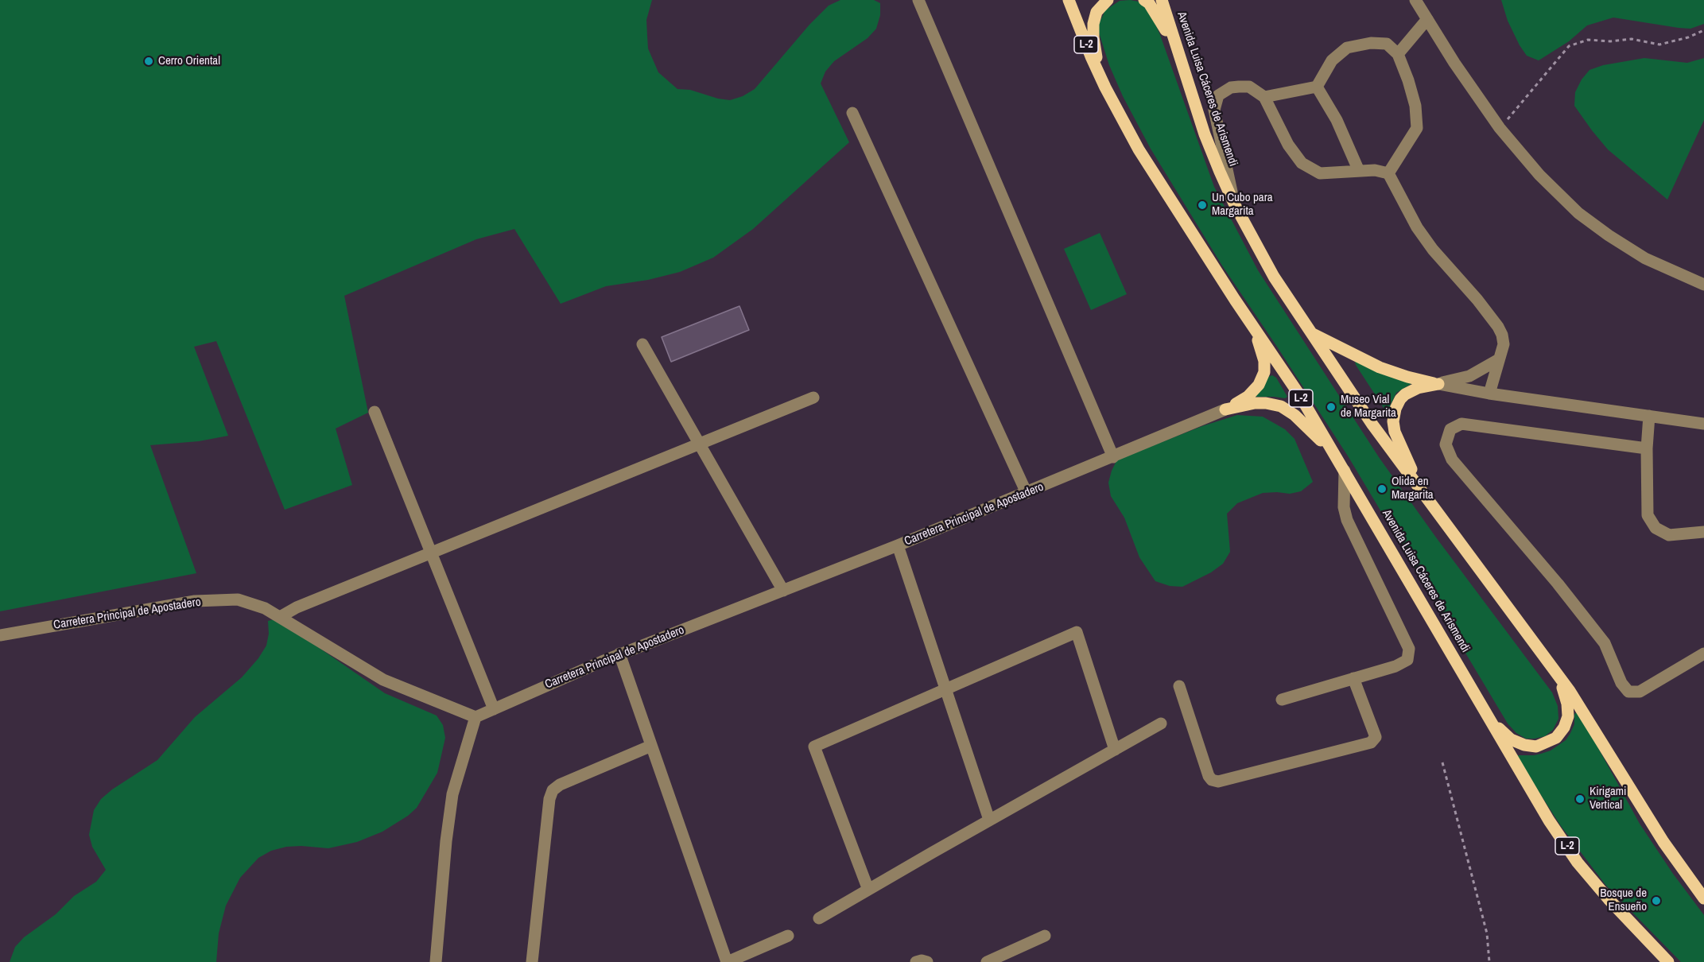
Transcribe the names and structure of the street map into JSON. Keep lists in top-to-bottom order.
{
  "streets": {
    "main road": ["L-2", "Avenida Luisa Cáceres de Arismendi"],
    "street": ["Carretera Principal de Apostadero"]
  },
  "places": [
    "Cerro Oriental",
    "Un Cubo para Margarita",
    "Museo Vial de Margarita",
    "Olida en Margarita",
    "Kirigami Vertical",
    "Bosque de Ensueño"
  ]
}
